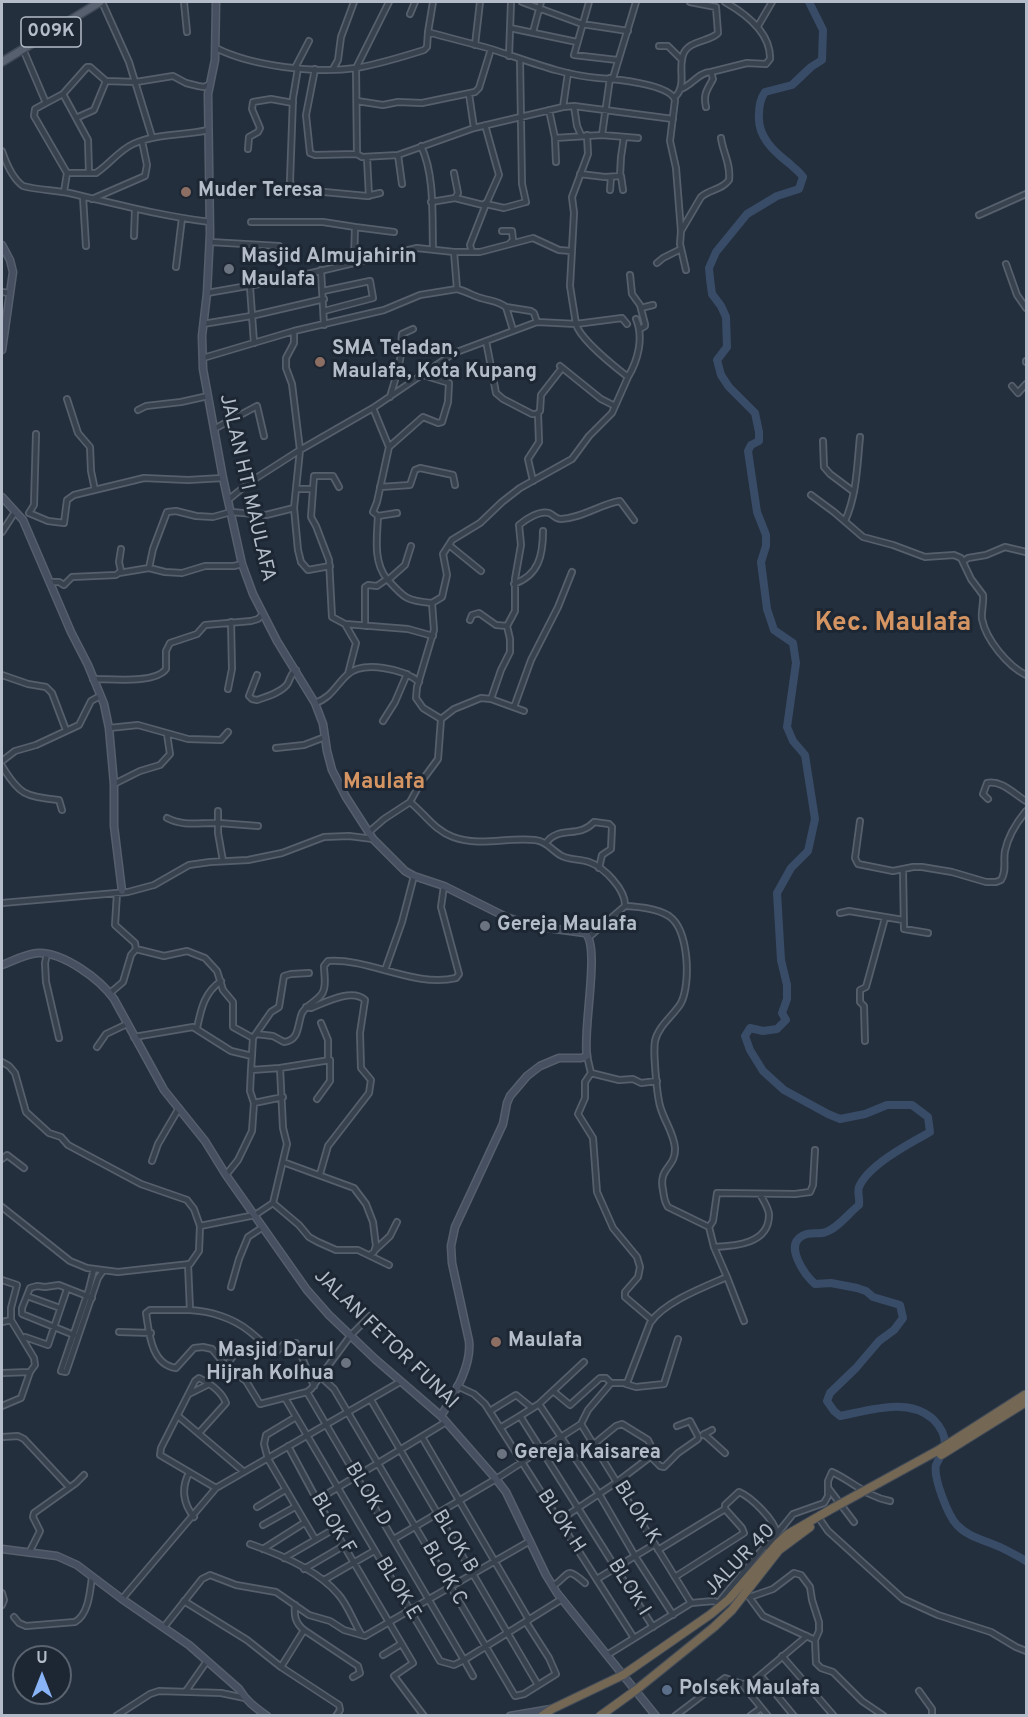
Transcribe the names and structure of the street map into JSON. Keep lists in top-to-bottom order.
{
  "streets": {
    "highway": ["JALUR 40"],
    "main road": ["009K"],
    "street": [
      "JALAN HTI MAULAFA",
      "JALAN FETOR FUNAI",
      "BLOK D",
      "BLOK K",
      "BLOK H",
      "BLOK F",
      "BLOK B",
      "BLOK C",
      "BLOK I",
      "BLOK E"
    ]
  },
  "crossings": [
    ["JALAN FETOR FUNAI", "JALUR 40"],
    ["BLOK D", "BLOK E"],
    ["BLOK B", "BLOK C"]
  ],
  "districts": ["Kec. Maulafa", "Maulafa"],
  "places": [
    "Muder Teresa",
    "Masjid Almujahirin Maulafa",
    "SMA Teladan, Maulafa, Kota Kupang",
    "Gereja Maulafa",
    "Maulafa",
    "Masjid Darul Hijrah Kolhua",
    "Gereja Kaisarea",
    "Polsek Maulafa"
  ],
  "north": "top"
}
